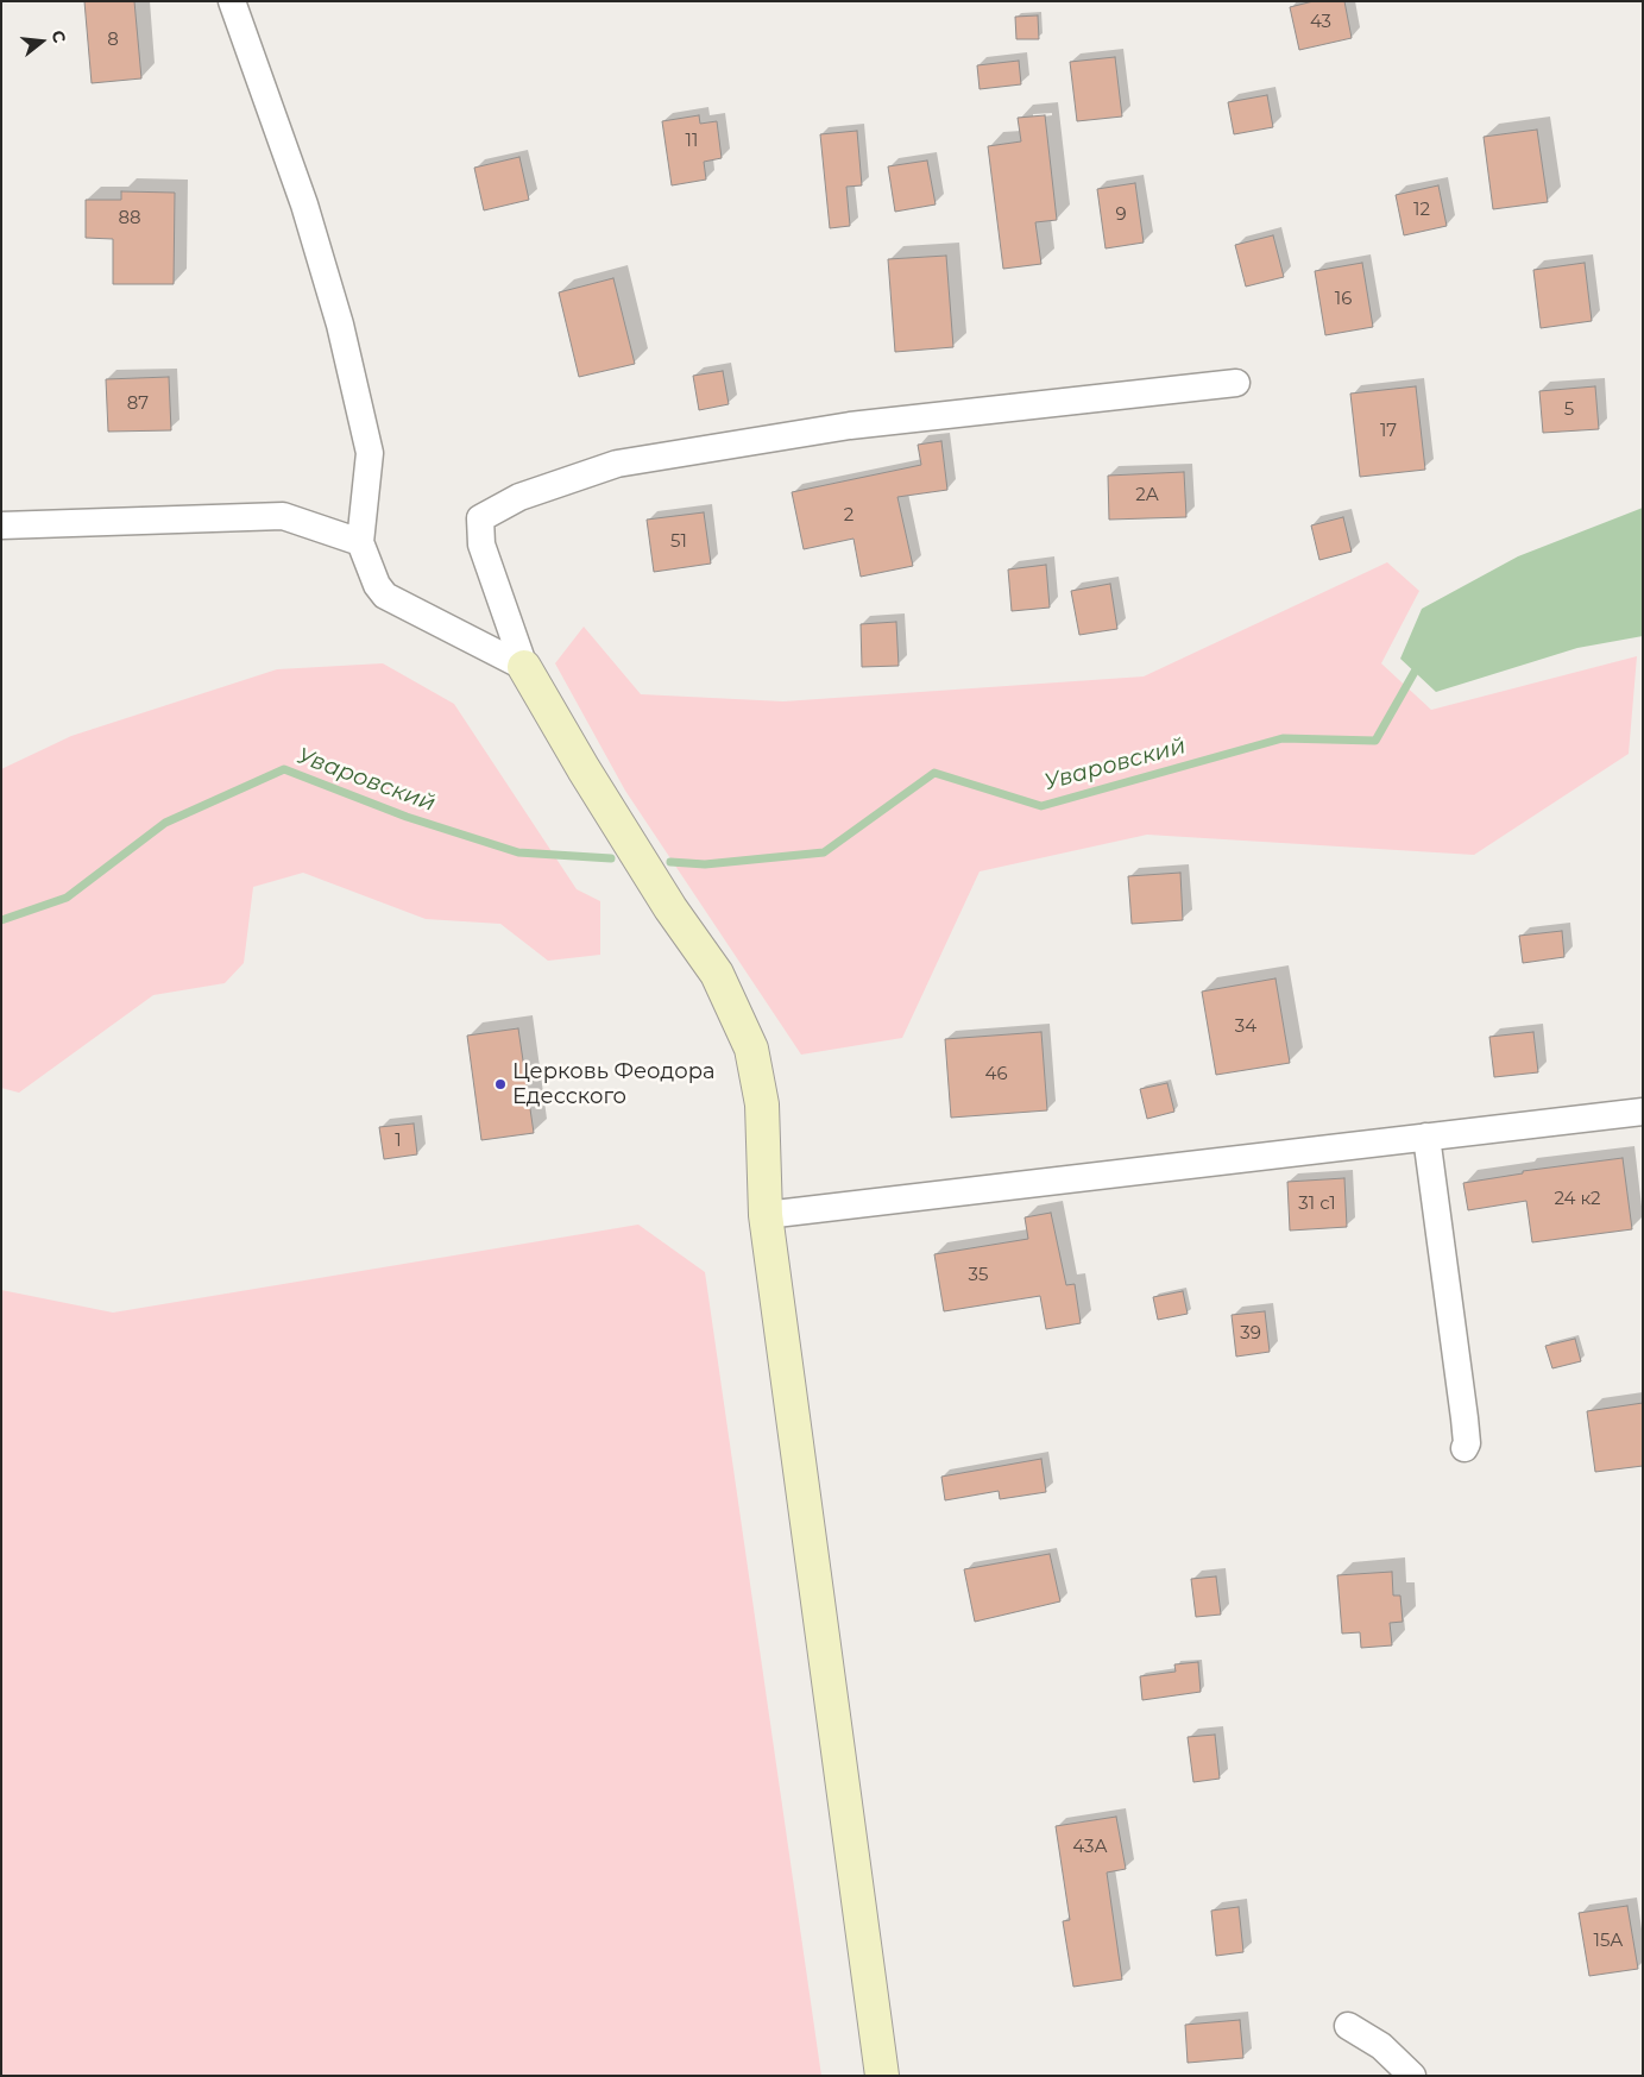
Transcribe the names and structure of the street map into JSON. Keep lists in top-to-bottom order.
{
  "water": ["Уваровский"],
  "places": ["Церковь Феодора Едесского"],
  "house_numbers": [
    "43",
    "8",
    "11",
    "12",
    "9",
    "88",
    "16",
    "87",
    "5",
    "17",
    "2А",
    "2",
    "51",
    "34",
    "46",
    "1",
    "24 к2",
    "31 с1",
    "35",
    "39",
    "43А",
    "15А"
  ],
  "north": "right"
}
